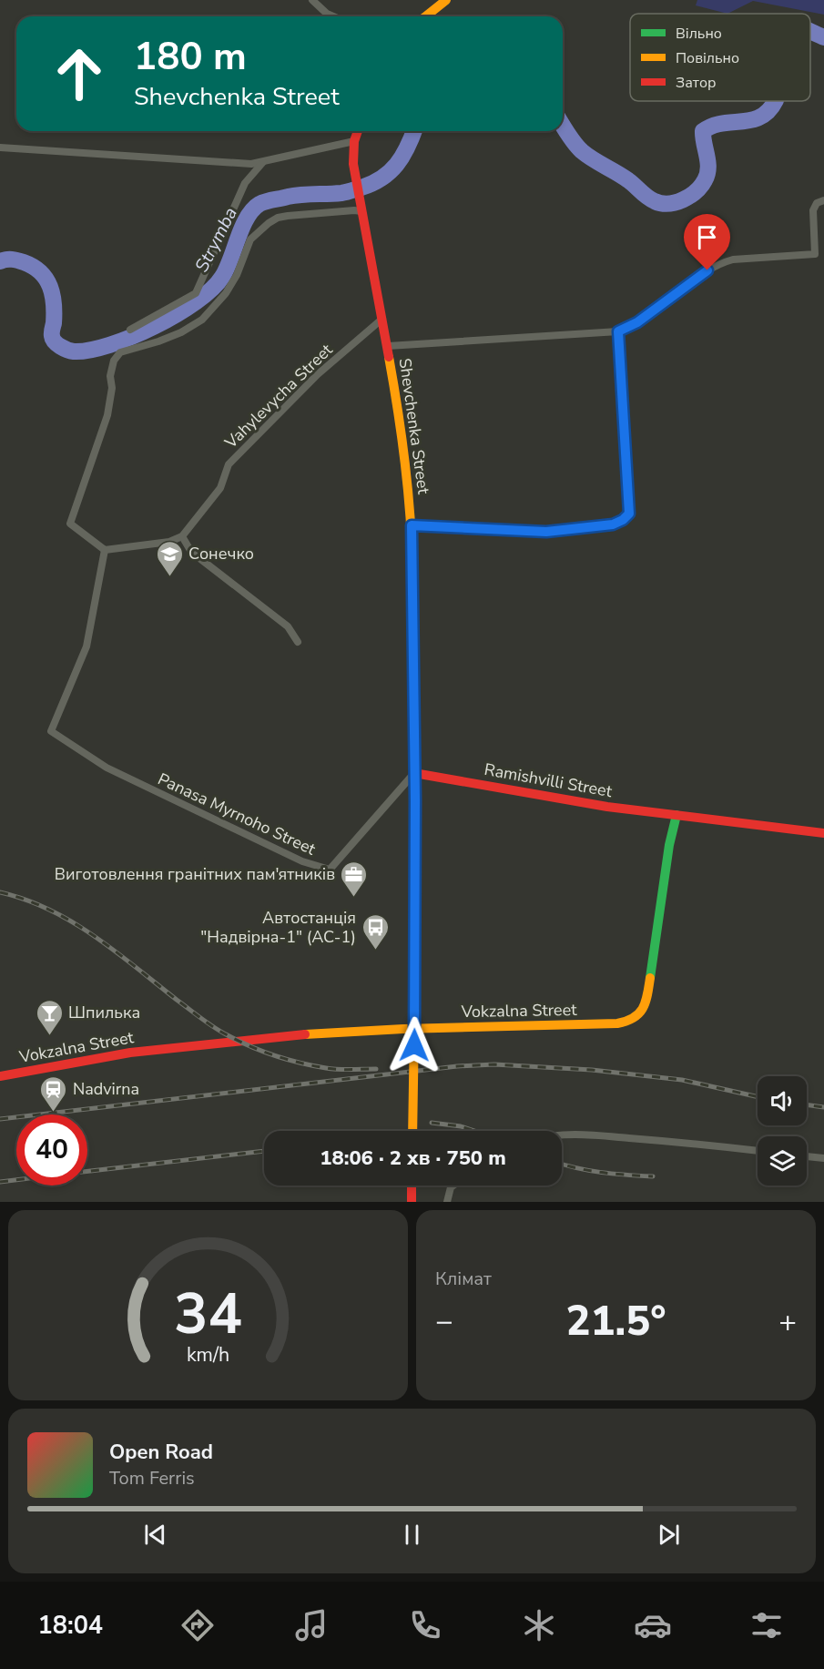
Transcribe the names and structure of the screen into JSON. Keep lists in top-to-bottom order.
{
  "streets": {
    "street": [
      "Vahylevycha Street",
      "Shevchenka Street",
      "Ramishvilli Street",
      "Panasa Myrnoho Street",
      "Vokzalna Street"
    ]
  },
  "crossings": [
    ["Vahylevycha Street", "Shevchenka Street"],
    ["Shevchenka Street", "Ramishvilli Street"],
    ["Shevchenka Street", "Panasa Myrnoho Street"],
    ["Ramishvilli Street", "Panasa Myrnoho Street"],
    ["Ramishvilli Street", "Vokzalna Street"]
  ],
  "water": ["Strymba"],
  "places": {
    "school or university": ["Сонечко"],
    "office": ["Виготовлення гранітних пам'ятників"],
    "bus stop": ["Автостанція \"Надвірна-1\" (АС-1)"],
    "bar": ["Шпилька"],
    "station": ["Nadvirna"]
  },
  "legend": ["Вільно", "Повільно", "Затор"],
  "page": {
    "turn": ["180 m", "Shevchenka Street"],
    "limit": "40",
    "trip": "18:06 · 2 хв · 750 m",
    "tile": "Клімат",
    "heat": ["−", "21.5°", "+"],
    "song": ["Open Road", "Tom Ferris"],
    "tabs": "18:04",
    "gauge": ["34", "km/h"]
  }
}
